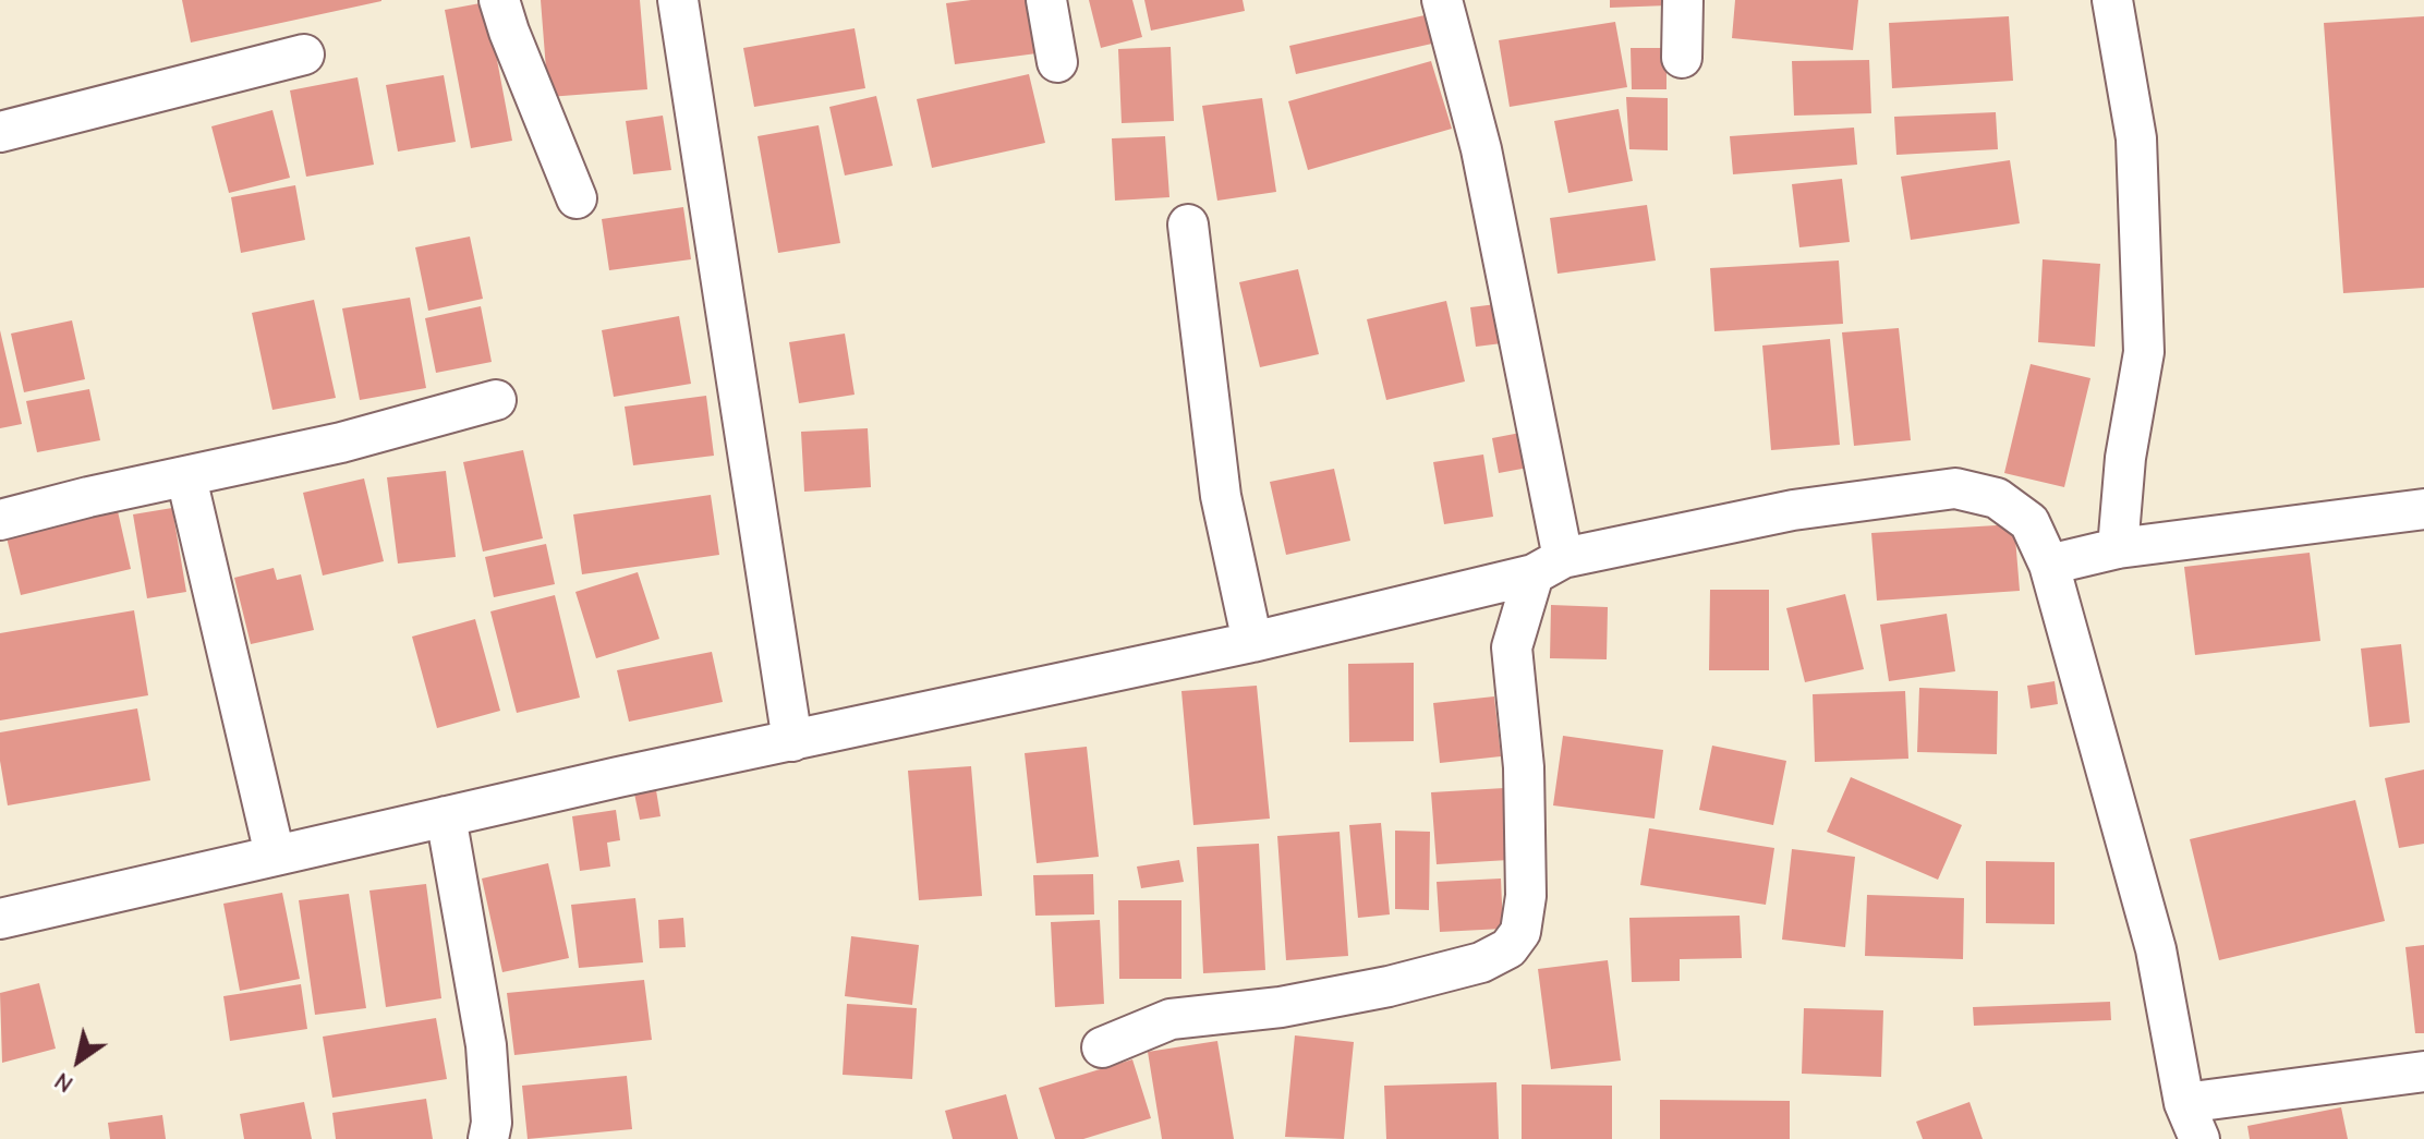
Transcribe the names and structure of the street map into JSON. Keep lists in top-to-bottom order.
{
  "north": "bottom left"
}
